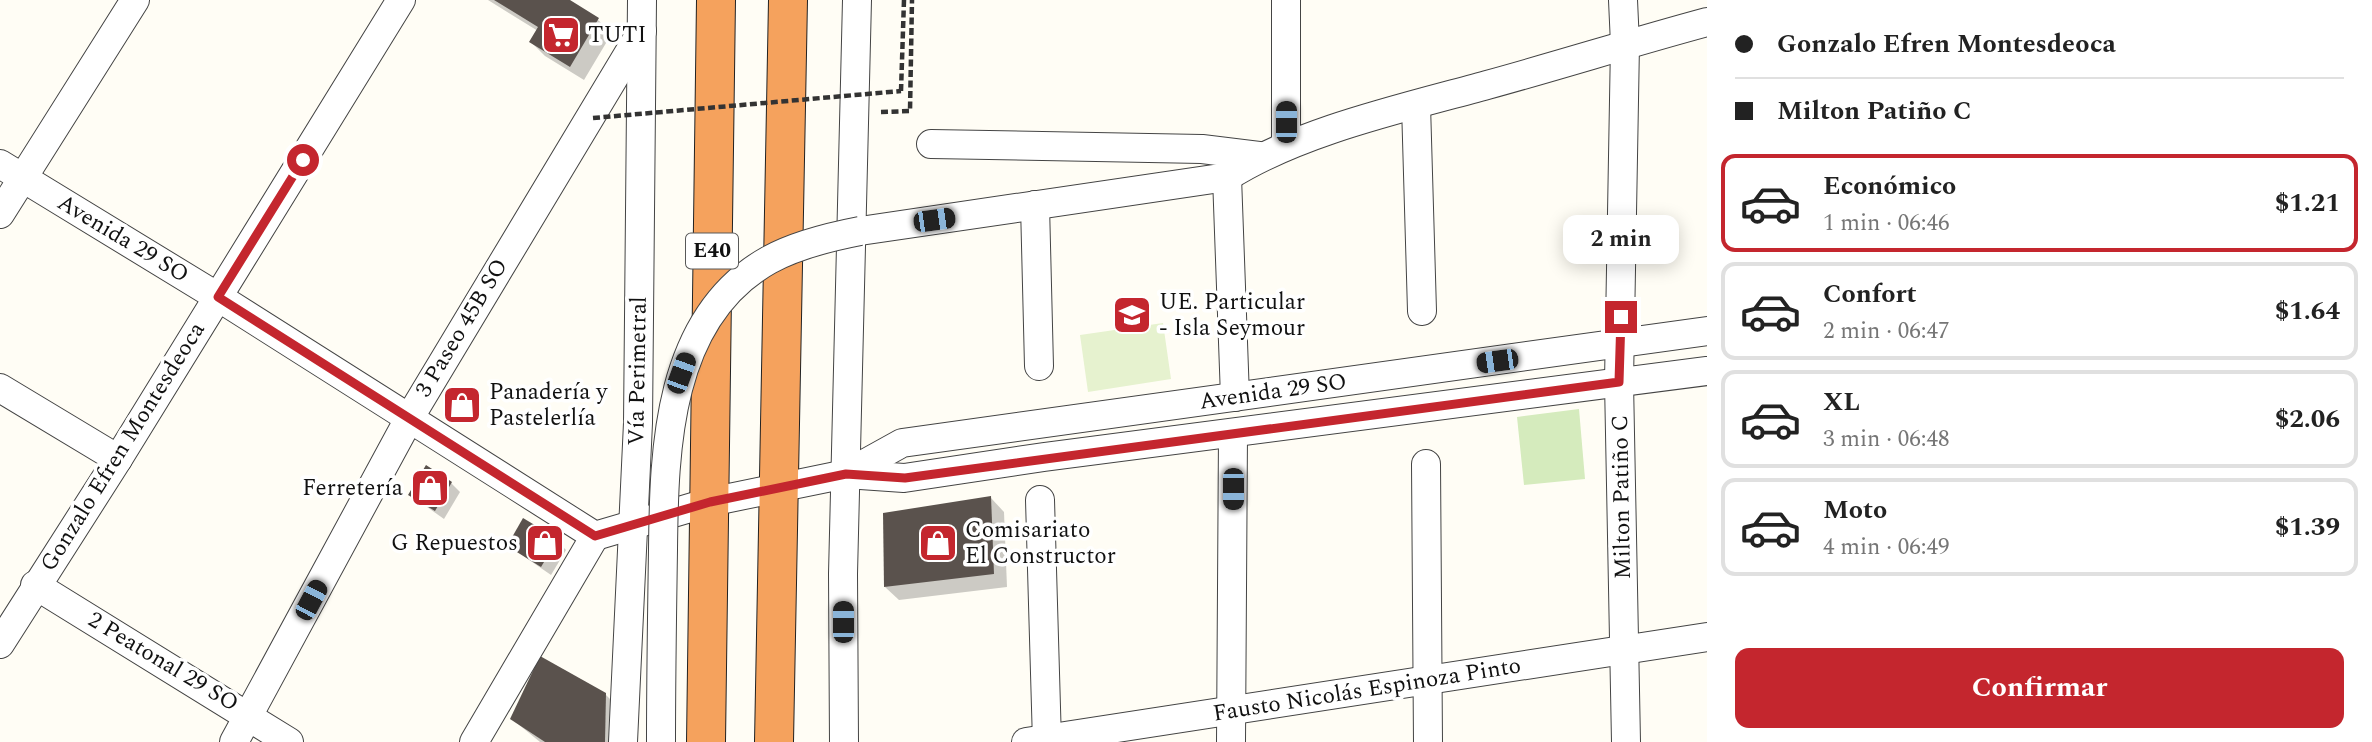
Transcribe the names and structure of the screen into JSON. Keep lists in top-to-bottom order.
{
  "streets": {
    "highway": ["E40"],
    "street": [
      "Avenida 29 SO",
      "3 Paseo 45B SO",
      "Vía Perimetral",
      "Gonzalo Efren Montesdeoca",
      "Milton Patiño C",
      "2 Peatonal 29 SO",
      "Fausto Nicolás Espinoza Pinto"
    ]
  },
  "crossings": [
    ["Avenida 29 SO", "E40"],
    ["Avenida 29 SO", "3 Paseo 45B SO"],
    ["Avenida 29 SO", "Vía Perimetral"],
    ["Avenida 29 SO", "Gonzalo Efren Montesdeoca"],
    ["Avenida 29 SO", "Milton Patiño C"],
    ["3 Paseo 45B SO", "Vía Perimetral"],
    ["3 Paseo 45B SO", "2 Peatonal 29 SO"],
    ["Gonzalo Efren Montesdeoca", "2 Peatonal 29 SO"],
    ["Milton Patiño C", "Fausto Nicolás Espinoza Pinto"]
  ],
  "places": {
    "supermarket": ["TUTI"],
    "school or university": ["UE. Particular - Isla Seymour"],
    "shop": [
      "Panadería y Pastelerlía",
      "Ferretería",
      "G Repuestos",
      "Comisariato El Constructor"
    ]
  },
  "page": {
    "banner": ["Gonzalo Efren Montesdeoca", "Milton Patiño C"],
    "list": [
      {
        "name": "Económico",
        "note": "1 min · 06:46",
        "value": "$1.21"
      },
      {
        "name": "Confort",
        "note": "2 min · 06:47",
        "value": "$1.64"
      },
      {
        "name": "XL",
        "note": "3 min · 06:48",
        "value": "$2.06"
      },
      {
        "name": "Moto",
        "note": "4 min · 06:49",
        "value": "$1.39"
      }
    ],
    "bubble": "2 min",
    "buttons": "Confirmar"
  }
}
